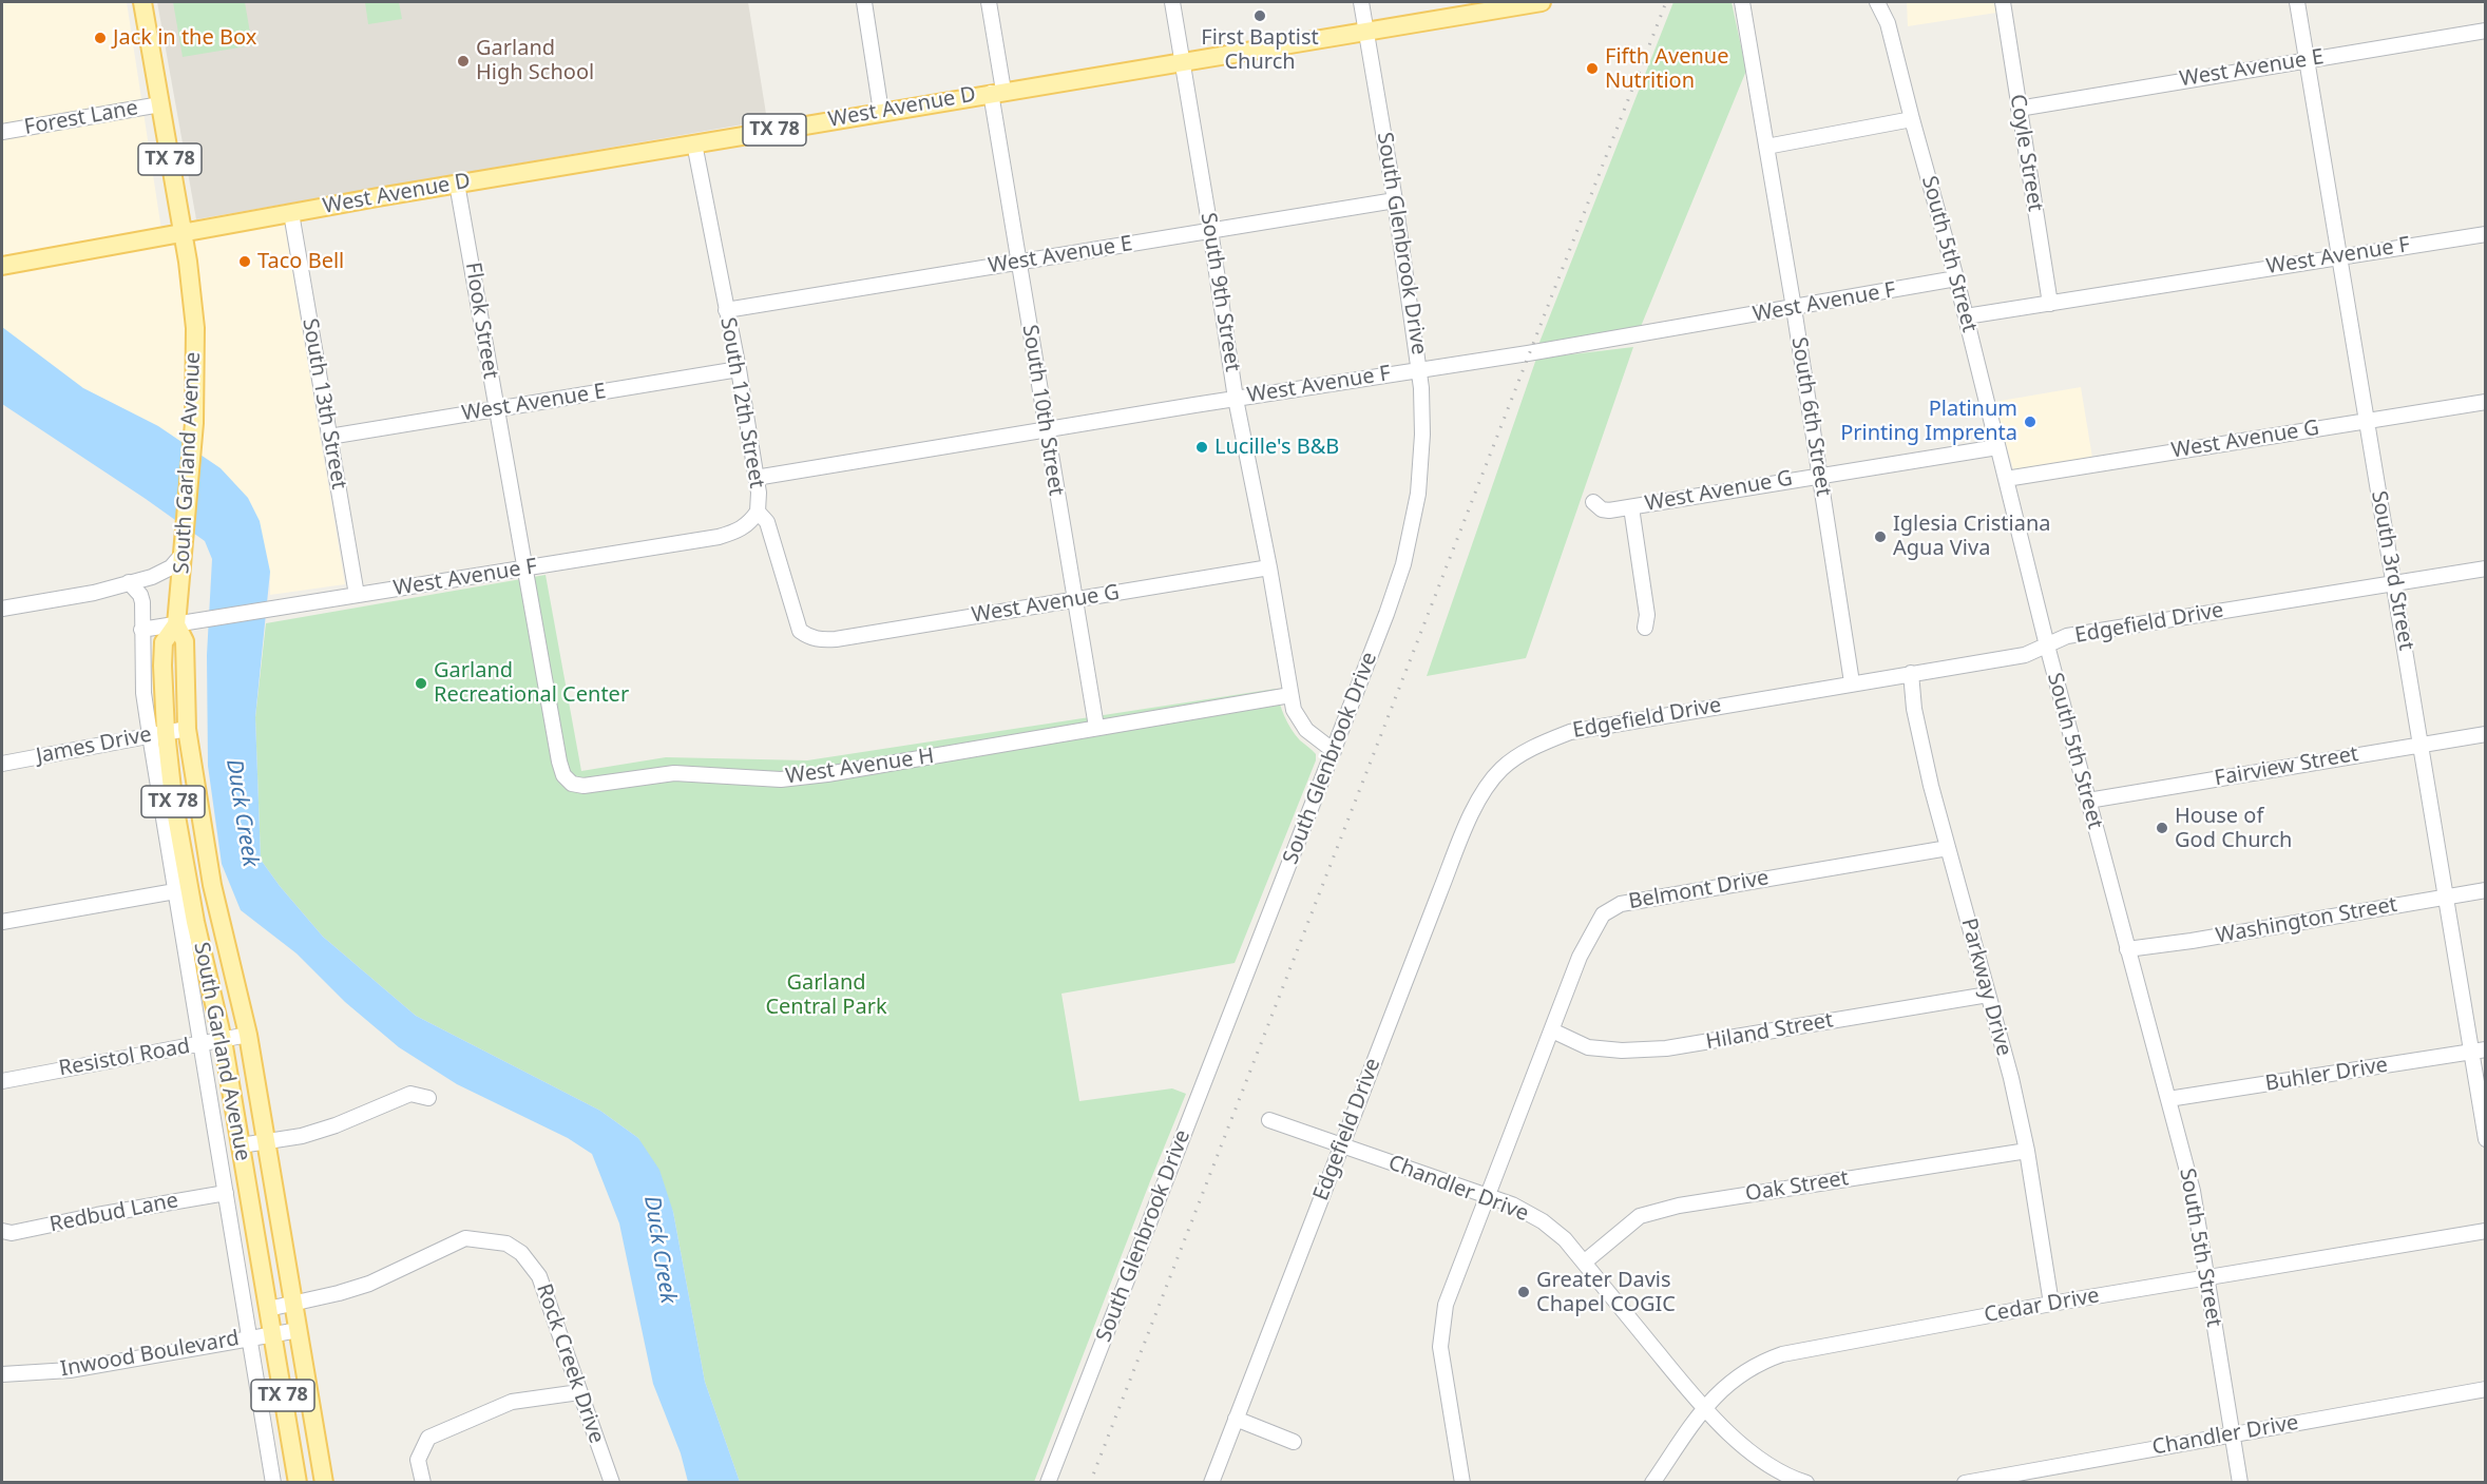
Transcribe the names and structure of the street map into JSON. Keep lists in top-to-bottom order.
{
  "streets": {
    "main road": ["West Avenue D", "TX 78", "South Garland Avenue"],
    "street": [
      "West Avenue E",
      "Forest Lane",
      "Coyle Street",
      "South Glenbrook Drive",
      "South 5th Street",
      "West Avenue F",
      "South 9th Street",
      "Flook Street",
      "South 12th Street",
      "South 13th Street",
      "South 10th Street",
      "South 6th Street",
      "West Avenue G",
      "South 3rd Street",
      "Edgefield Drive",
      "James Drive",
      "West Avenue H",
      "Fairview Street",
      "Belmont Drive",
      "Washington Street",
      "Parkway Drive",
      "Hiland Street",
      "Resistol Road",
      "Buhler Drive",
      "Oak Street",
      "Chandler Drive",
      "Redbud Lane",
      "Cedar Drive",
      "Inwood Boulevard",
      "Rock Creek Drive"
    ]
  },
  "crossings": [
    ["West Avenue E", "Coyle Street"],
    ["West Avenue E", "South Glenbrook Drive"],
    ["West Avenue E", "South 9th Street"],
    ["West Avenue E", "Flook Street"],
    ["West Avenue E", "South 12th Street"],
    ["West Avenue E", "South 13th Street"],
    ["West Avenue E", "South 10th Street"],
    ["West Avenue E", "South 3rd Street"],
    ["West Avenue D", "South Glenbrook Drive"],
    ["West Avenue D", "South 9th Street"],
    ["West Avenue D", "Flook Street"],
    ["West Avenue D", "South 12th Street"],
    ["West Avenue D", "South 13th Street"],
    ["West Avenue D", "South 10th Street"],
    ["West Avenue D", "South Garland Avenue"],
    ["Forest Lane", "South Garland Avenue"],
    ["Coyle Street", "West Avenue F"],
    ["South Glenbrook Drive", "West Avenue F"],
    ["South Glenbrook Drive", "South 9th Street"],
    ["South 5th Street", "West Avenue F"],
    ["South 5th Street", "West Avenue G"],
    ["South 5th Street", "Edgefield Drive"],
    ["South 5th Street", "Fairview Street"],
    ["South 5th Street", "Washington Street"],
    ["South 5th Street", "Buhler Drive"],
    ["South 5th Street", "Chandler Drive"],
    ["South 5th Street", "Cedar Drive"],
    ["West Avenue F", "South 9th Street"],
    ["West Avenue F", "Flook Street"],
    ["West Avenue F", "South 12th Street"],
    ["West Avenue F", "South 13th Street"],
    ["West Avenue F", "South 10th Street"],
    ["West Avenue F", "South 6th Street"],
    ["West Avenue F", "South Garland Avenue"],
    ["West Avenue F", "South 3rd Street"],
    ["West Avenue F", "West Avenue H"],
    ["South 9th Street", "West Avenue G"],
    ["South 9th Street", "West Avenue H"],
    ["Flook Street", "West Avenue H"],
    ["South 12th Street", "West Avenue G"],
    ["South 10th Street", "West Avenue G"],
    ["South 10th Street", "West Avenue H"],
    ["South 6th Street", "West Avenue G"],
    ["South 6th Street", "Edgefield Drive"],
    ["West Avenue G", "South 3rd Street"],
    ["South Garland Avenue", "James Drive"],
    ["South Garland Avenue", "Resistol Road"],
    ["South Garland Avenue", "Inwood Boulevard"],
    ["South Garland Avenue", "Rock Creek Drive"],
    ["South 3rd Street", "Edgefield Drive"],
    ["South 3rd Street", "Fairview Street"],
    ["South 3rd Street", "Washington Street"],
    ["South 3rd Street", "Buhler Drive"],
    ["Edgefield Drive", "Parkway Drive"],
    ["Edgefield Drive", "Chandler Drive"],
    ["Belmont Drive", "Parkway Drive"],
    ["Belmont Drive", "Hiland Street"],
    ["Belmont Drive", "Chandler Drive"],
    ["Parkway Drive", "Hiland Street"],
    ["Parkway Drive", "Oak Street"],
    ["Parkway Drive", "Cedar Drive"],
    ["Oak Street", "Chandler Drive"],
    ["Chandler Drive", "Cedar Drive"]
  ],
  "water": ["Duck Creek"],
  "parks": ["Garland Central Park"],
  "places": [
    "First Baptist Church",
    "Jack in the Box",
    "Garland High School",
    "Fifth Avenue Nutrition",
    "Taco Bell",
    "Platinum Printing Imprenta",
    "Lucille's B&B",
    "Iglesia Cristiana Agua Viva",
    "Garland Recreational Center",
    "House of God Church",
    "Greater Davis Chapel COGIC"
  ]
}
